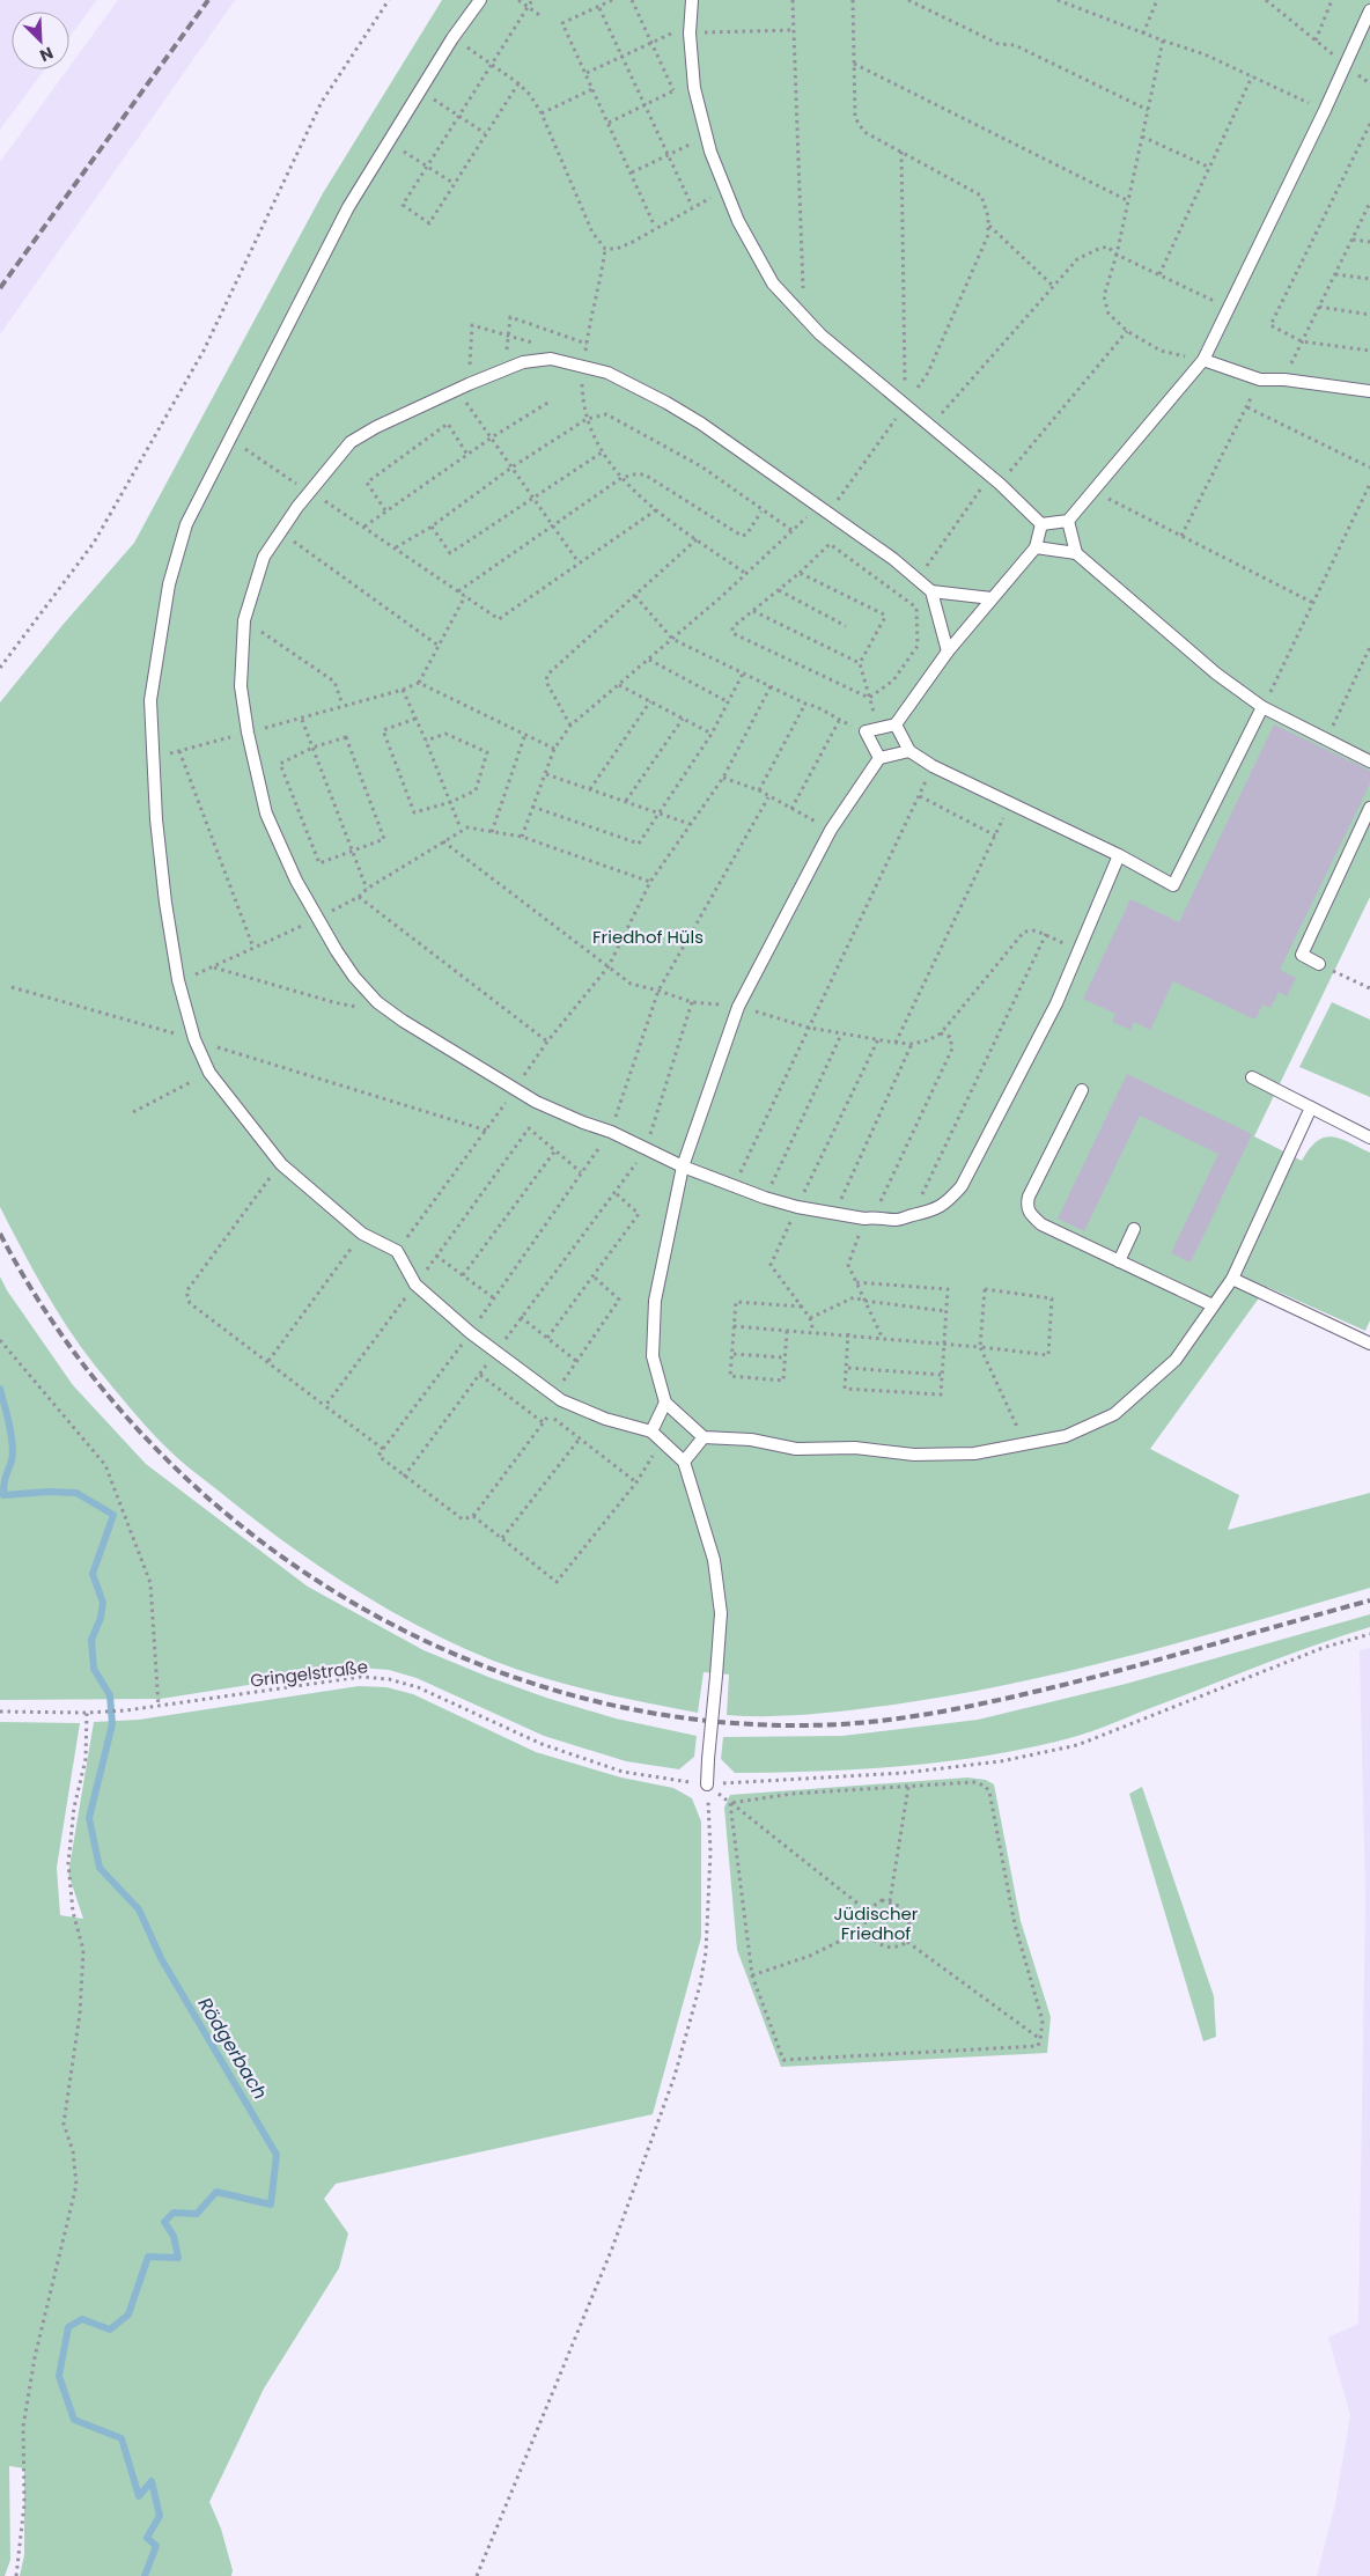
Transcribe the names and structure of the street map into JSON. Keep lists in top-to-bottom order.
{
  "streets": {
    "path": ["Gringelstraße"]
  },
  "water": ["Rödgerbach"],
  "parks": ["Friedhof Hüls", "Jüdischer Friedhof"],
  "north": "bottom right"
}
